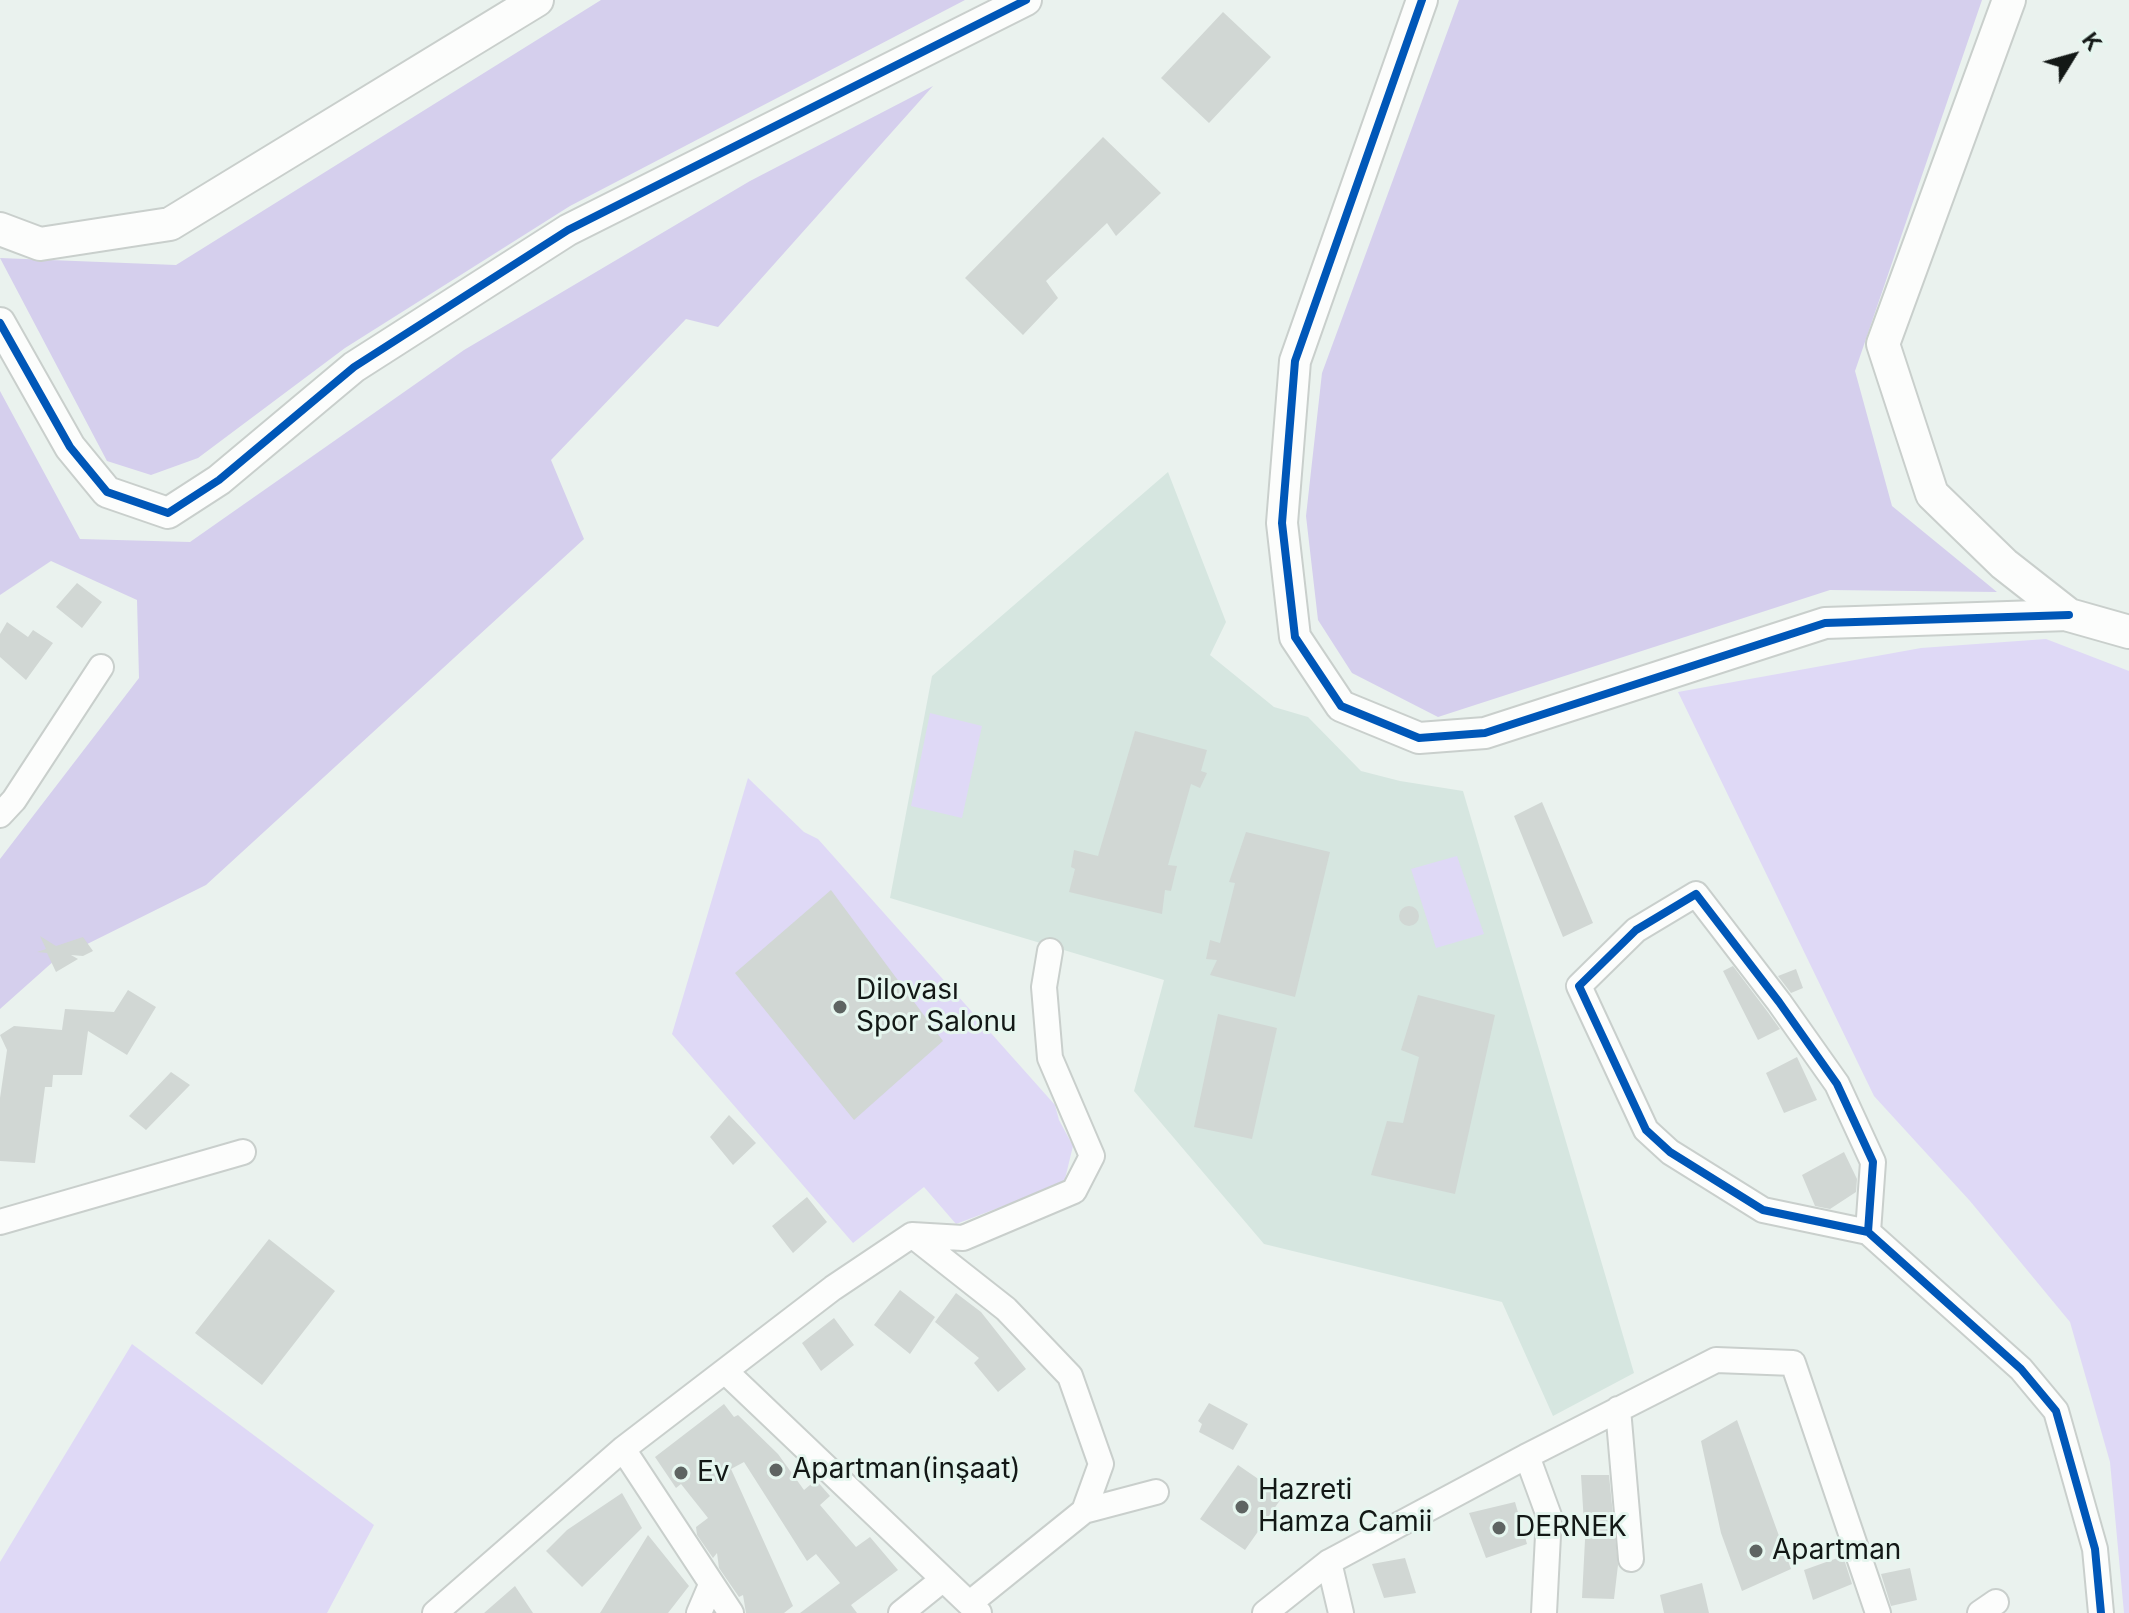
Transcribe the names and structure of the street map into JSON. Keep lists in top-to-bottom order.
{
  "places": [
    "Dilovası Spor Salonu",
    "Apartman(inşaat)",
    "Ev",
    "Hazreti Hamza Camii",
    "DERNEK",
    "Apartman"
  ],
  "north": "top right"
}
